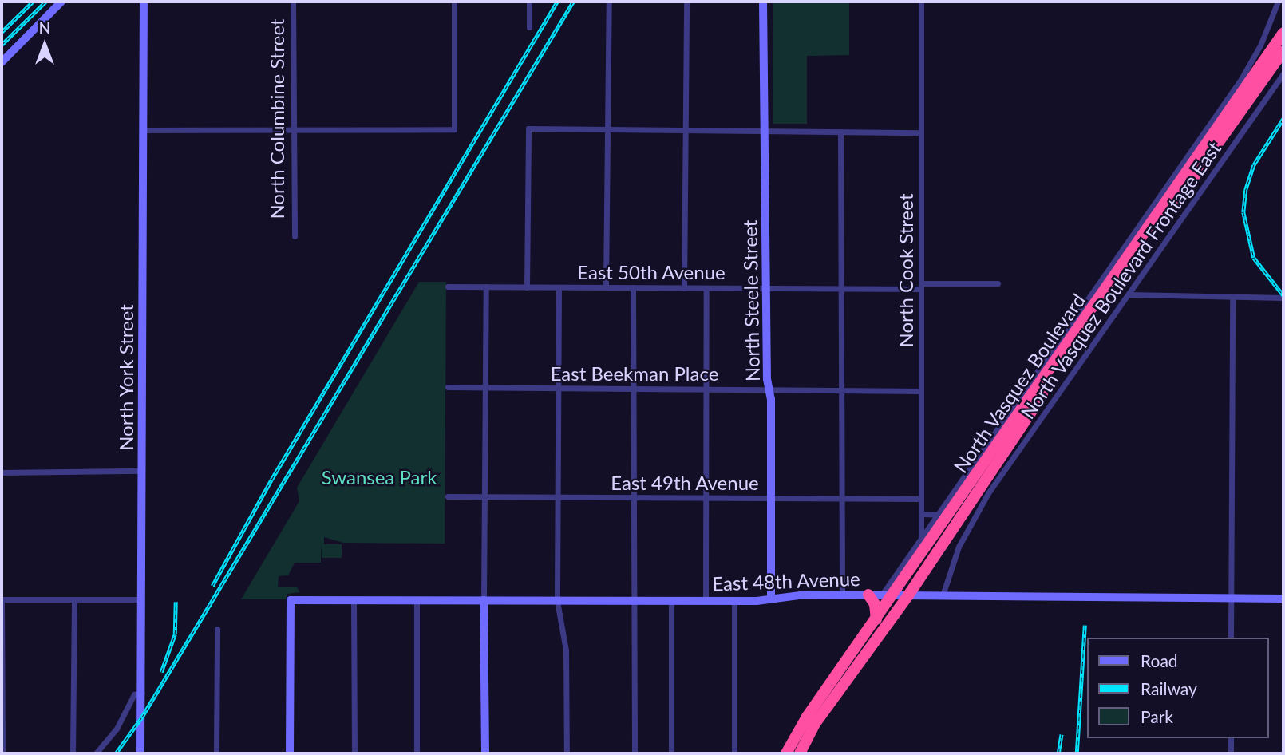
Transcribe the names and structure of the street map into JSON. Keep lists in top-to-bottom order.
{
  "streets": {
    "highway": ["North Vasquez Boulevard"],
    "street": [
      "North Columbine Street",
      "North Cook Street",
      "East 50th Avenue",
      "North Vasquez Boulevard Frontage East",
      "North Steele Street",
      "East Beekman Place",
      "North York Street",
      "East 49th Avenue",
      "East 48th Avenue"
    ]
  },
  "crossings": [
    ["North Cook Street", "East 50th Avenue"],
    ["North Cook Street", "East Beekman Place"],
    ["North Cook Street", "East 49th Avenue"],
    ["East 50th Avenue", "North Steele Street"],
    ["North Vasquez Boulevard Frontage East", "East 48th Avenue"],
    ["North Steele Street", "East Beekman Place"],
    ["North Steele Street", "East 49th Avenue"],
    ["North Steele Street", "East 48th Avenue"],
    ["North Vasquez Boulevard", "East 48th Avenue"]
  ],
  "parks": ["Swansea Park"],
  "legend": ["Road", "Railway", "Park"],
  "north": "top"
}
